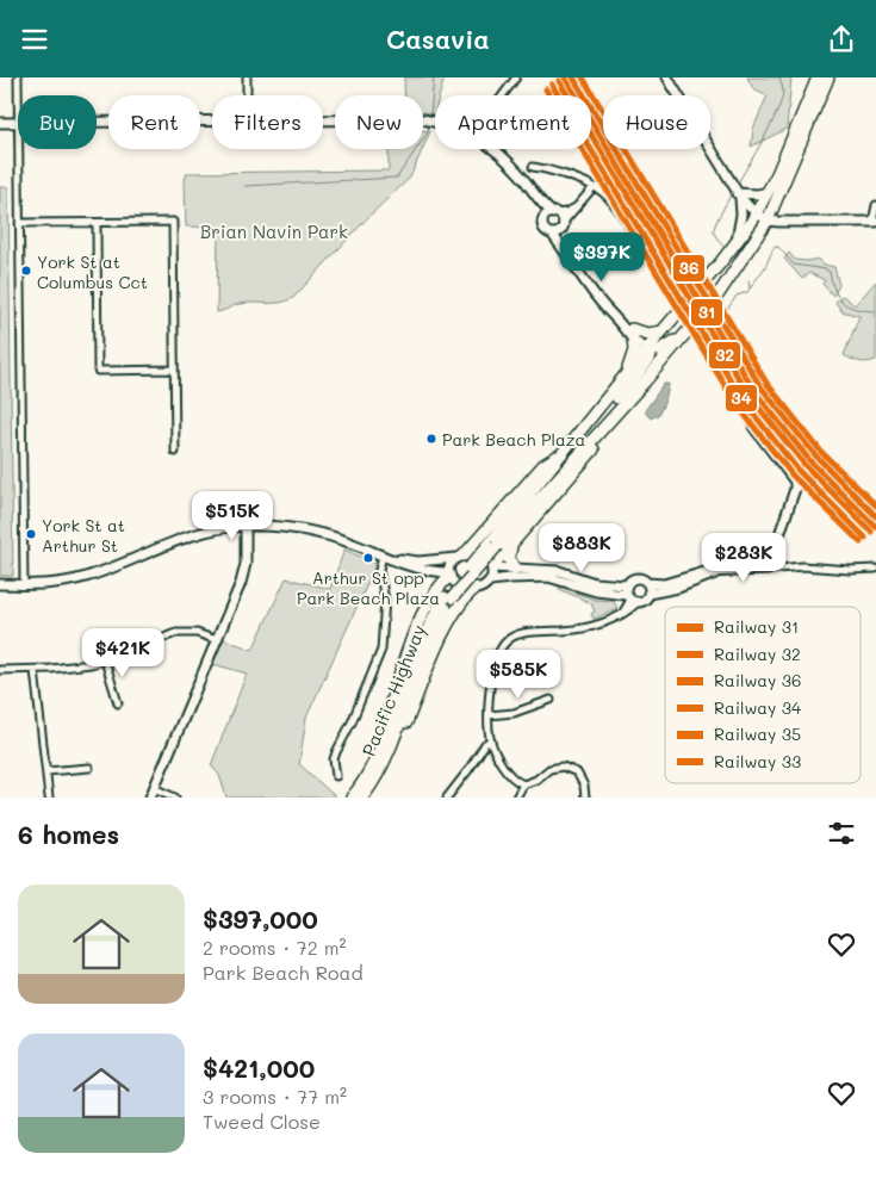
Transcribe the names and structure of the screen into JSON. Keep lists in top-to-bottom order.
{
  "streets": {
    "highway": ["Pacific Highway"]
  },
  "parks": ["Brian Navin Park"],
  "places": [
    "York St at Columbus Cct",
    "Park Beach Plaza",
    "York St at Arthur St",
    "Arthur St opp Park Beach Plaza"
  ],
  "lines": [
    "rail line 31",
    "rail line 36",
    "rail line 35",
    "rail line 32",
    "rail line 34",
    "rail line 33"
  ],
  "legend": [
    "Railway 31",
    "Railway 32",
    "Railway 36",
    "Railway 34",
    "Railway 35",
    "Railway 33"
  ],
  "page": {
    "header": "Casavia",
    "chip": [
      "Buy",
      "Rent",
      "Filters",
      "New",
      "Apartment",
      "House"
    ],
    "price": [
      "$397K",
      "$515K",
      "$883K",
      "$283K",
      "$421K",
      "$585K"
    ],
    "heading": "6 homes",
    "list": [
      {
        "name": "$397,000",
        "note": "2 rooms · 72 m² · Park Beach Road"
      },
      {
        "name": "$421,000",
        "note": "3 rooms · 77 m² · Tweed Close"
      }
    ]
  }
}
